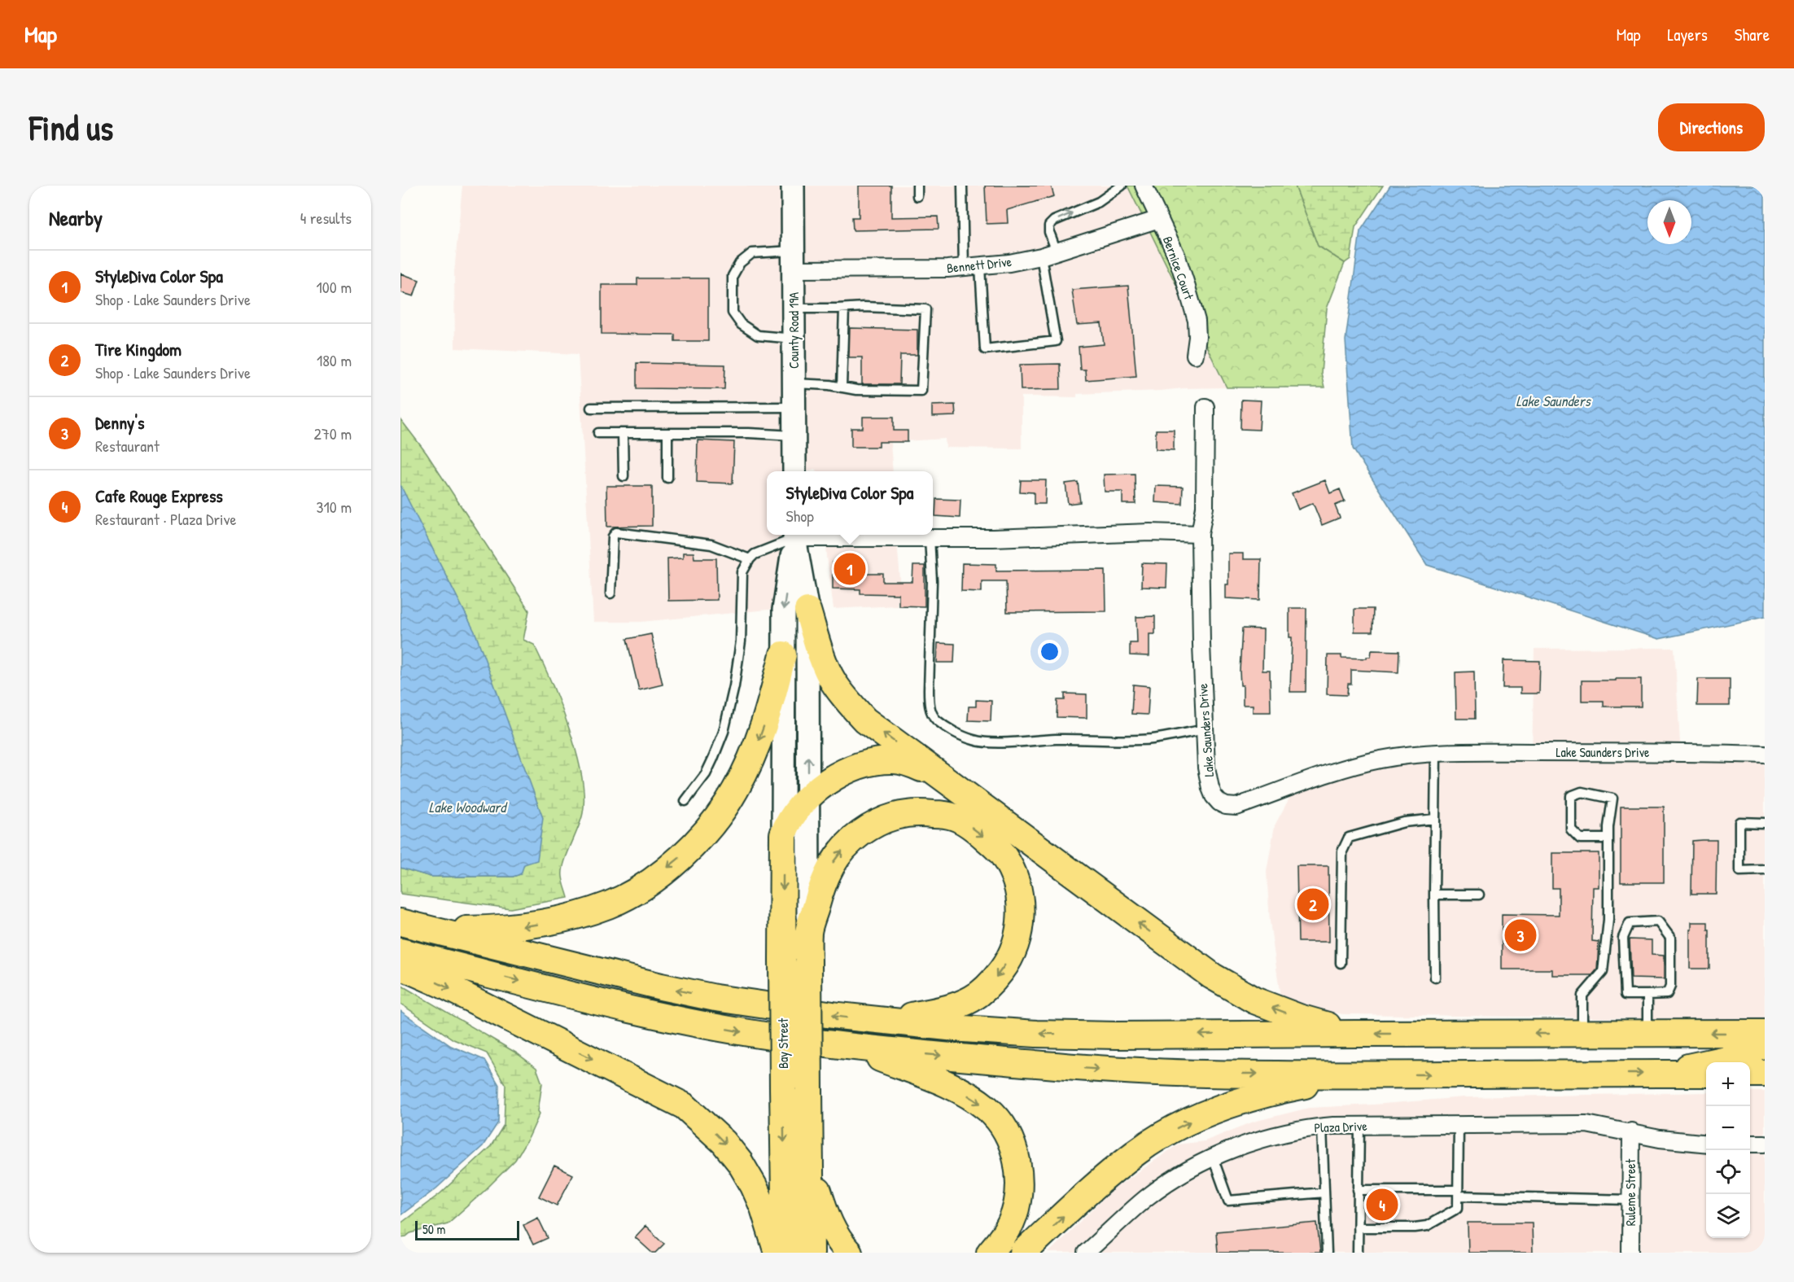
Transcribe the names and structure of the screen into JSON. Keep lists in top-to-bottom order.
{
  "streets": {
    "main road": ["County Road 19A", "Bay Street"],
    "street": [
      "Bennett Drive",
      "Bernice Court",
      "Lake Saunders Drive",
      "Plaza Drive",
      "Ruleme Street"
    ]
  },
  "crossings": [
    ["Bennett Drive", "Bernice Court"],
    ["Bennett Drive", "County Road 19A"],
    ["Plaza Drive", "Ruleme Street"]
  ],
  "water": ["Lake Saunders", "Lake Woodward"],
  "scale_bar": "50 m",
  "north": "bottom",
  "page": {
    "header": "Map",
    "nav": ["Map", "Layers", "Share"],
    "buttons": "Directions",
    "title": "Find us",
    "heading": ["Nearby", "4 results"],
    "list": [
      {
        "mark": "1",
        "name": "StyleDiva Color Spa",
        "note": "Shop · Lake Saunders Drive",
        "value": "100 m"
      },
      {
        "mark": "2",
        "name": "Tire Kingdom",
        "note": "Shop · Lake Saunders Drive",
        "value": "180 m"
      },
      {
        "mark": "3",
        "name": "Denny's",
        "note": "Restaurant",
        "value": "270 m"
      },
      {
        "mark": "4",
        "name": "Cafe Rouge Express",
        "note": "Restaurant · Plaza Drive",
        "value": "310 m"
      }
    ],
    "popup": ["StyleDiva Color Spa", "Shop"],
    "pins": [
      "1",
      "2",
      "3",
      "4"
    ],
    "map_buttons": ["+", "−"],
    "scale": "50 m"
  }
}
